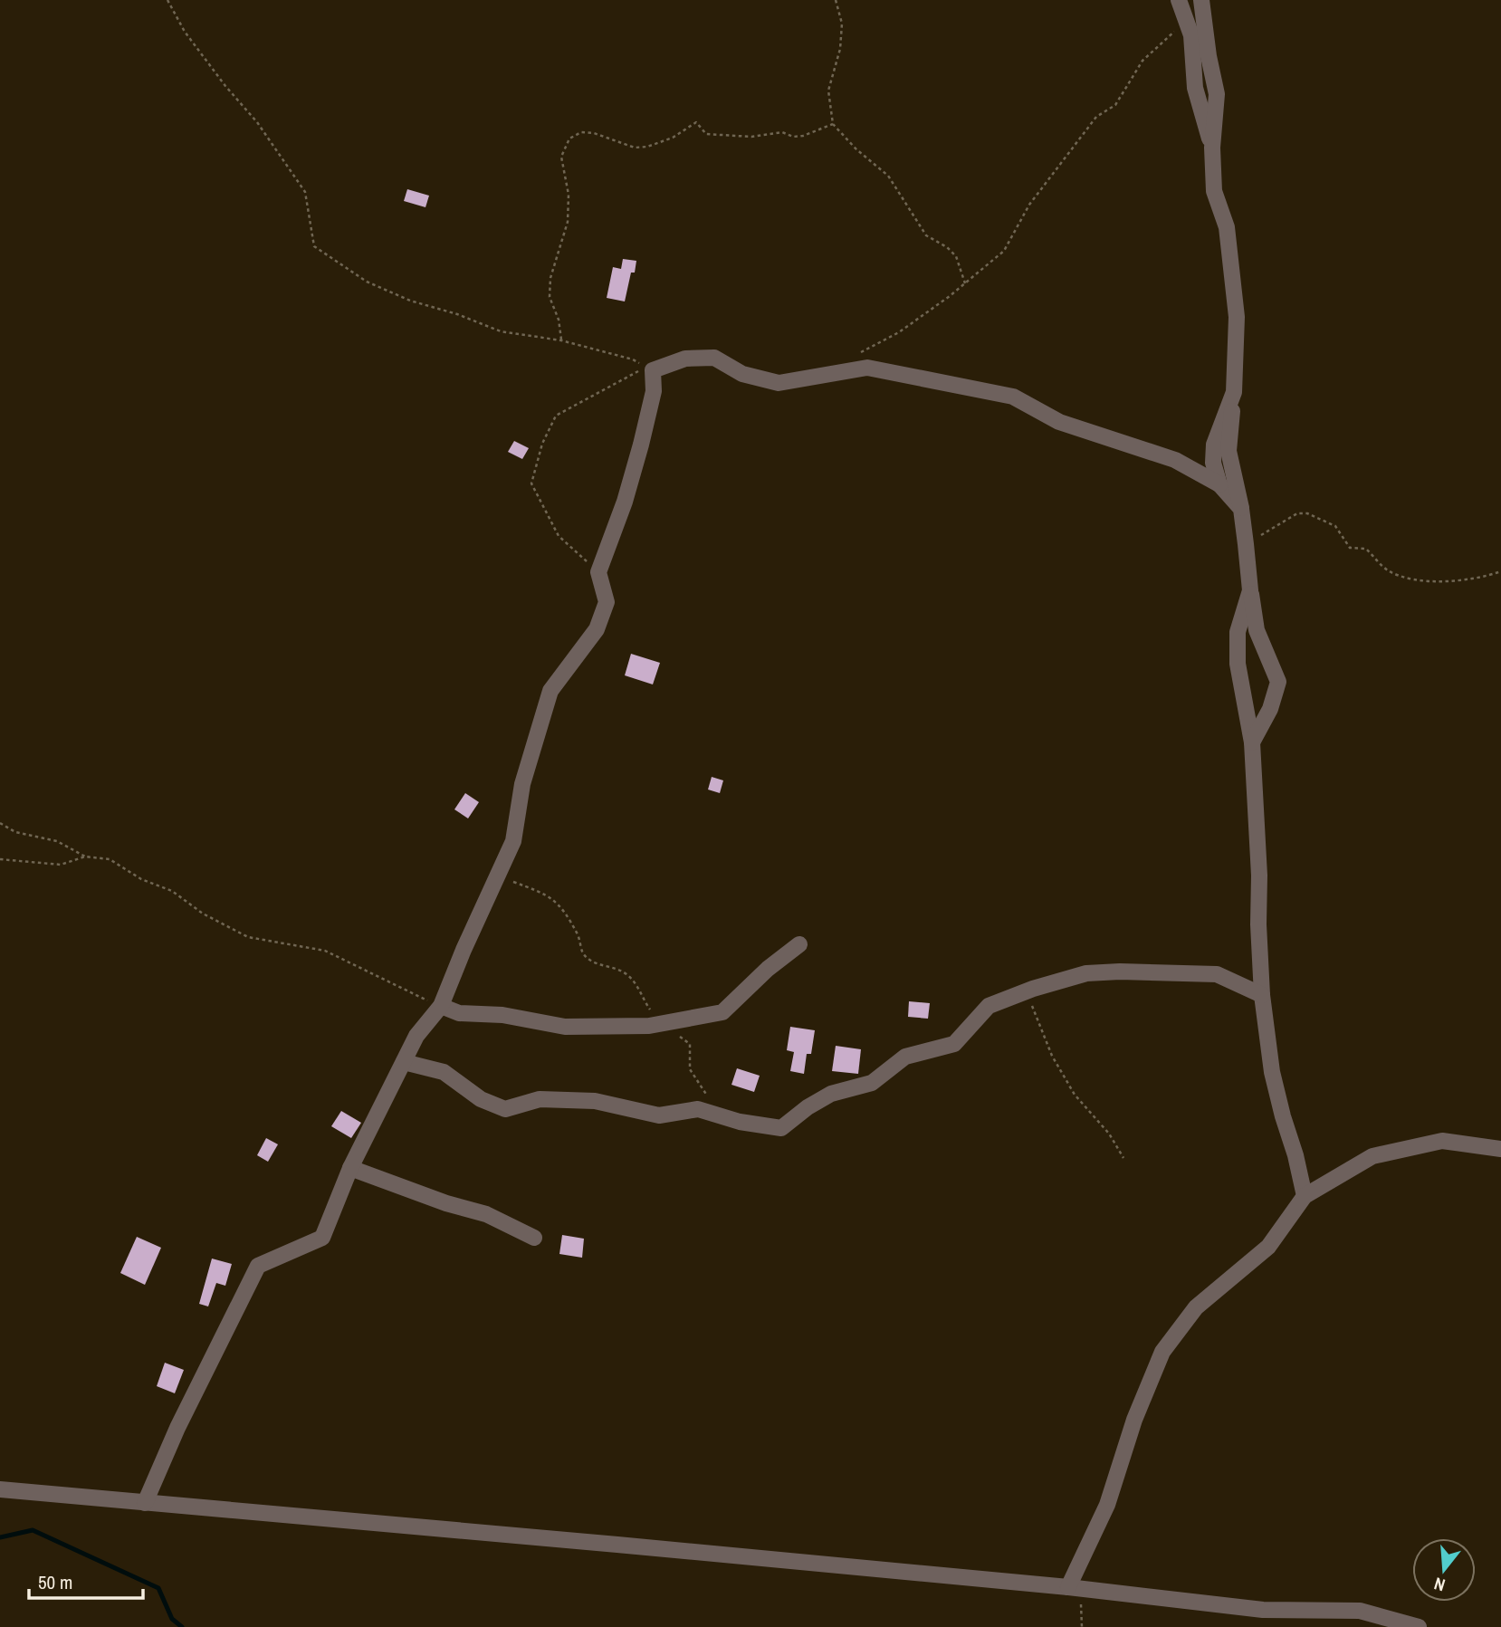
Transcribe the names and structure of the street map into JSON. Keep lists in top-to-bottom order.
{
  "scale_bar": "50 m",
  "north": "bottom"
}
